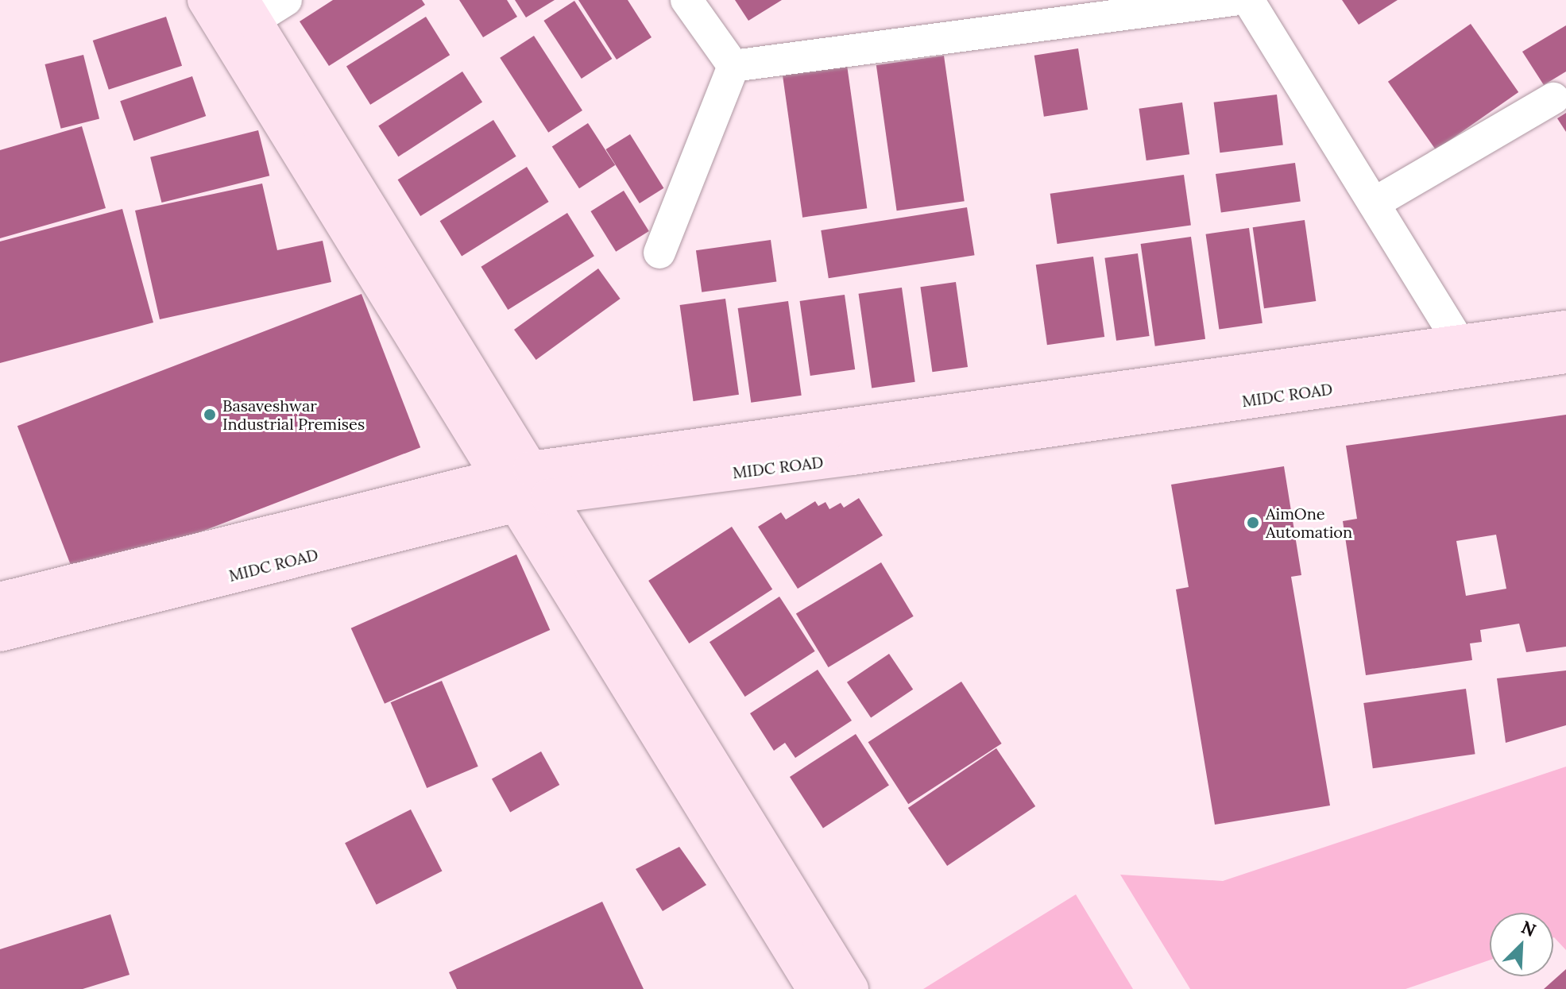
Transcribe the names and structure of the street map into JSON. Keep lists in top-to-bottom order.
{
  "streets": {
    "main road": ["MIDC ROAD"]
  },
  "places": ["Basaveshwar Industrial Premises", "AimOne Automation"],
  "north": "top right"
}
